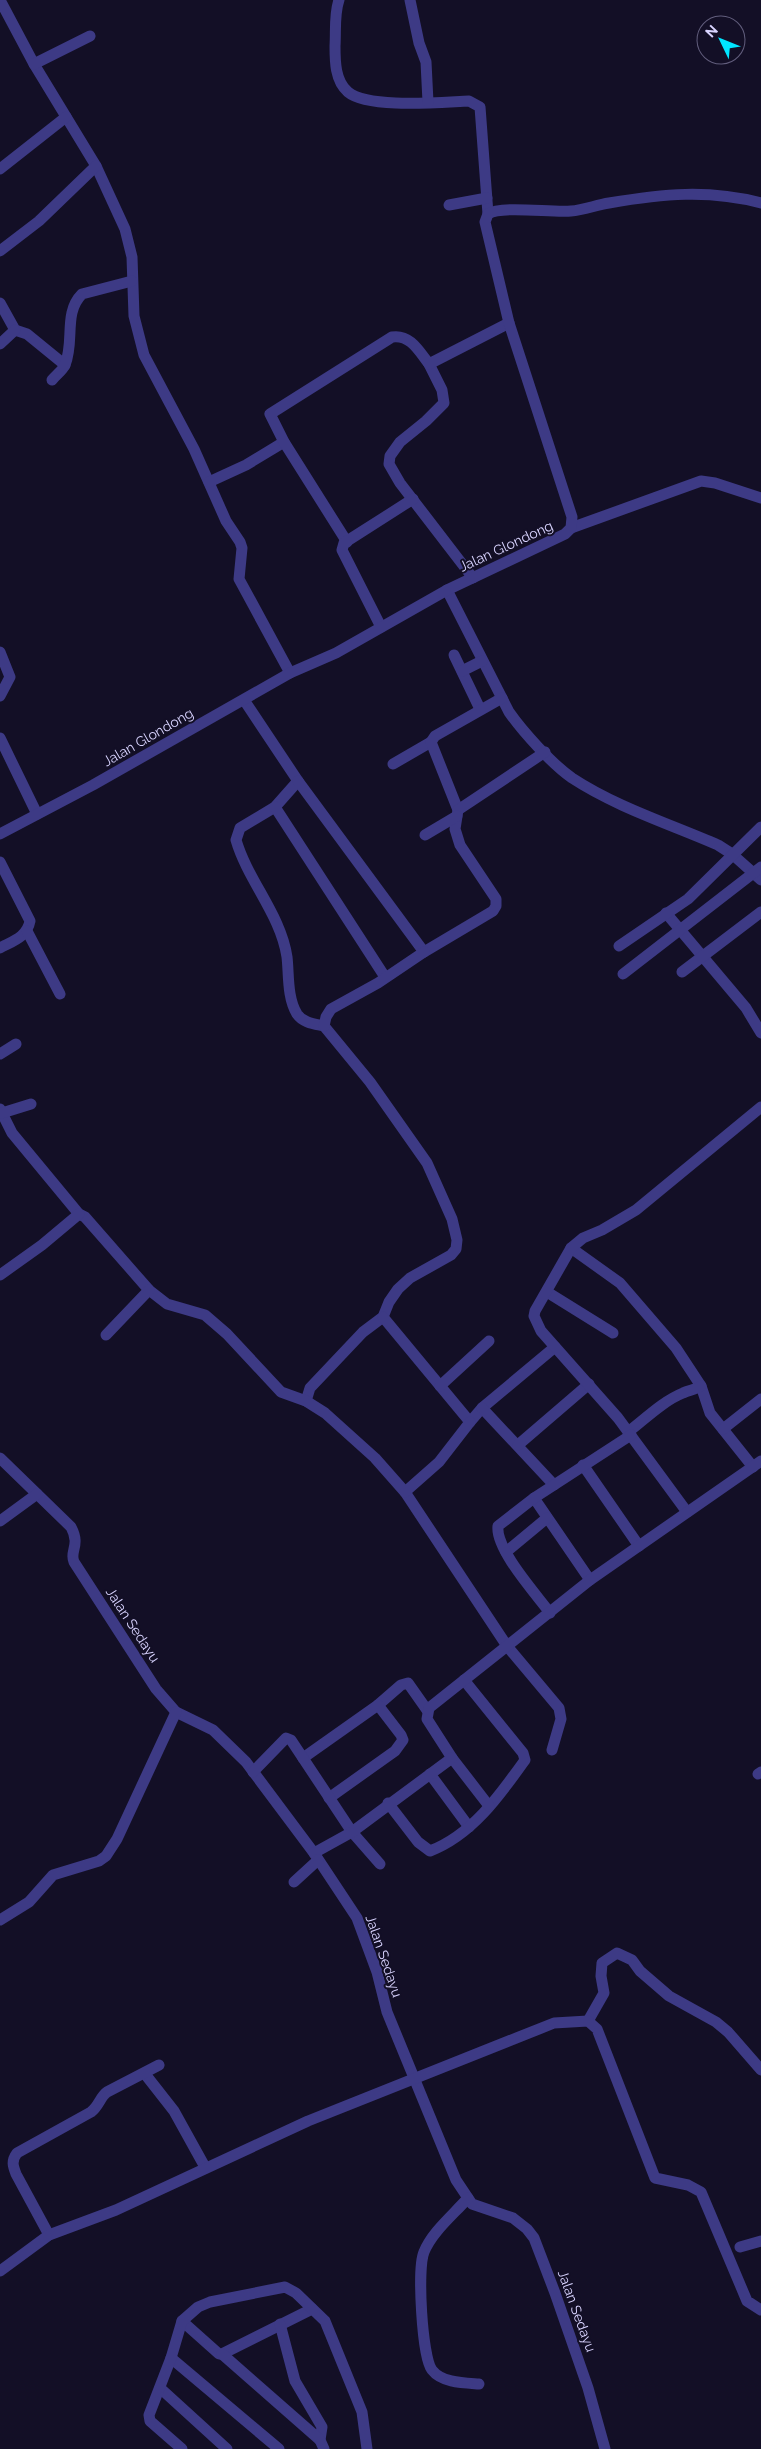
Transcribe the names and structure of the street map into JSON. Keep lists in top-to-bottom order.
{
  "streets": {
    "street": ["Jalan Glondong", "Jalan Sedayu"]
  },
  "north": "top left"
}
